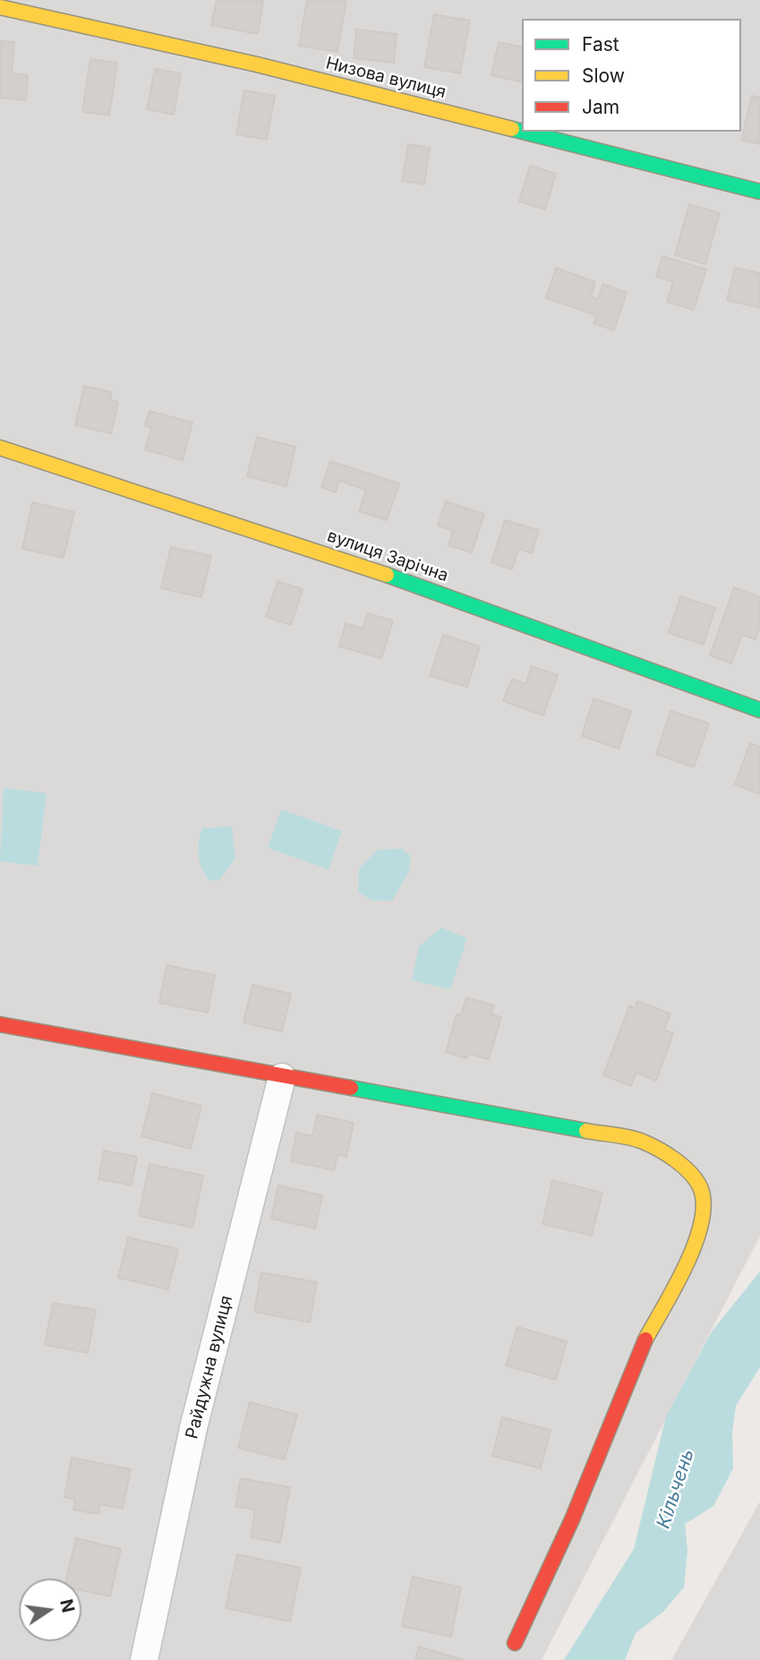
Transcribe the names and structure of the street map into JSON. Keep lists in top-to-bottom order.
{
  "streets": {
    "street": ["Низова вулиця", "вулиця Зарічна", "Райдужна вулиця"]
  },
  "water": ["Кільчень"],
  "legend": ["Fast", "Slow", "Jam"],
  "north": "right"
}
